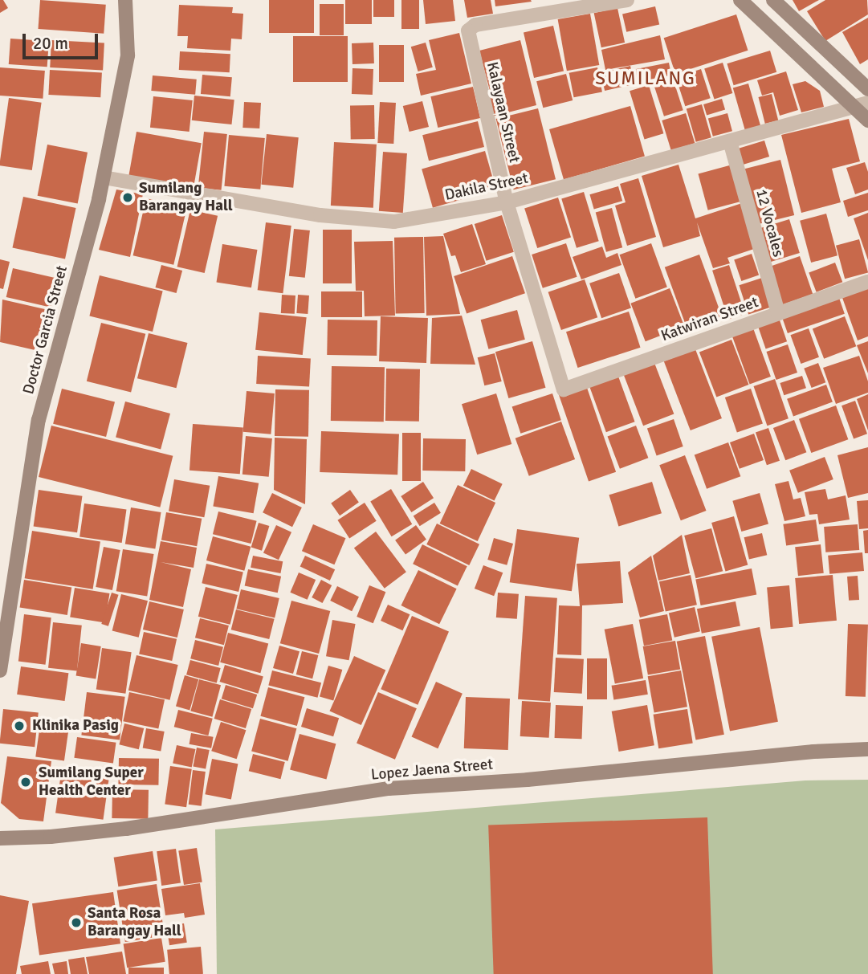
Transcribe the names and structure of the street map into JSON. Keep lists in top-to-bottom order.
{
  "streets": {
    "street": [
      "Kalayaan Street",
      "Dakila Street",
      "12 Vocales",
      "Katwiran Street",
      "Doctor Garcia Street",
      "Lopez Jaena Street"
    ]
  },
  "crossings": [
    ["Kalayaan Street", "Dakila Street"],
    ["Kalayaan Street", "Katwiran Street"],
    ["Dakila Street", "12 Vocales"],
    ["Dakila Street", "Doctor Garcia Street"],
    ["12 Vocales", "Katwiran Street"]
  ],
  "districts": ["SUMILANG"],
  "places": [
    "Sumilang Barangay Hall",
    "Klinika Pasig",
    "Sumilang Super Health Center",
    "Santa Rosa Barangay Hall"
  ],
  "scale_bar": "20 m"
}
